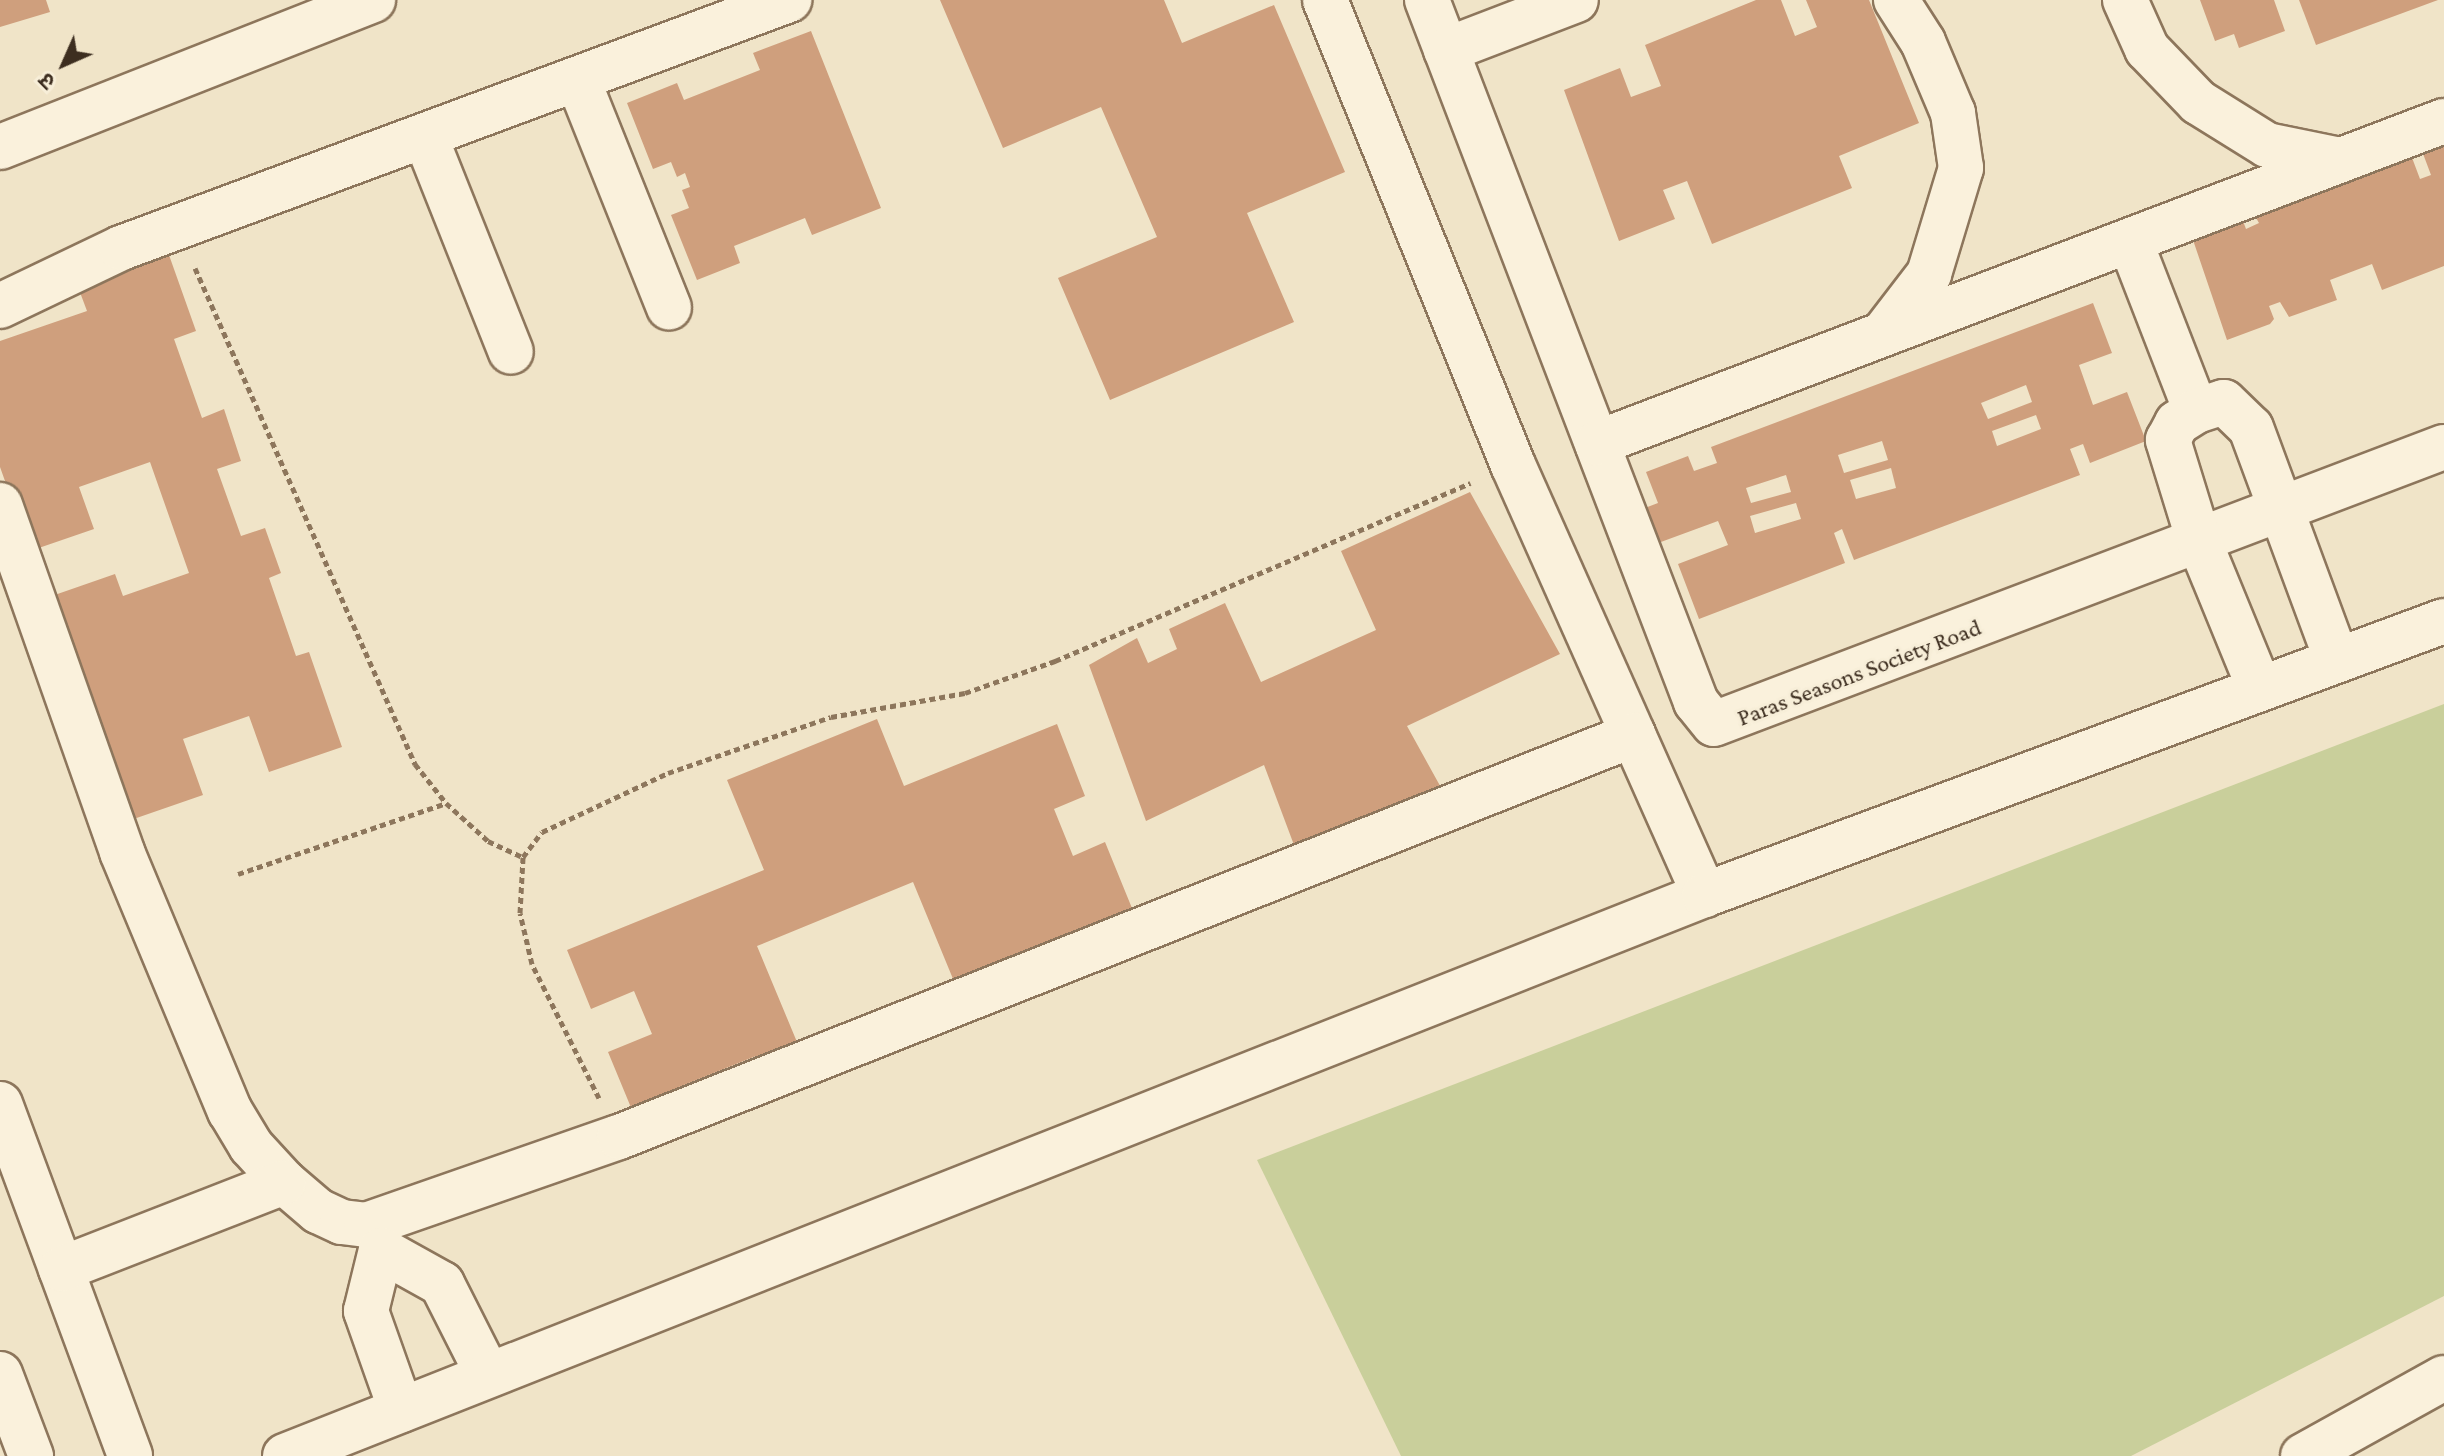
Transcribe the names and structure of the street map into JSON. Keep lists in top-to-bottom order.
{
  "streets": {
    "street": ["Paras Seasons Society Road"]
  },
  "north": "bottom left"
}
